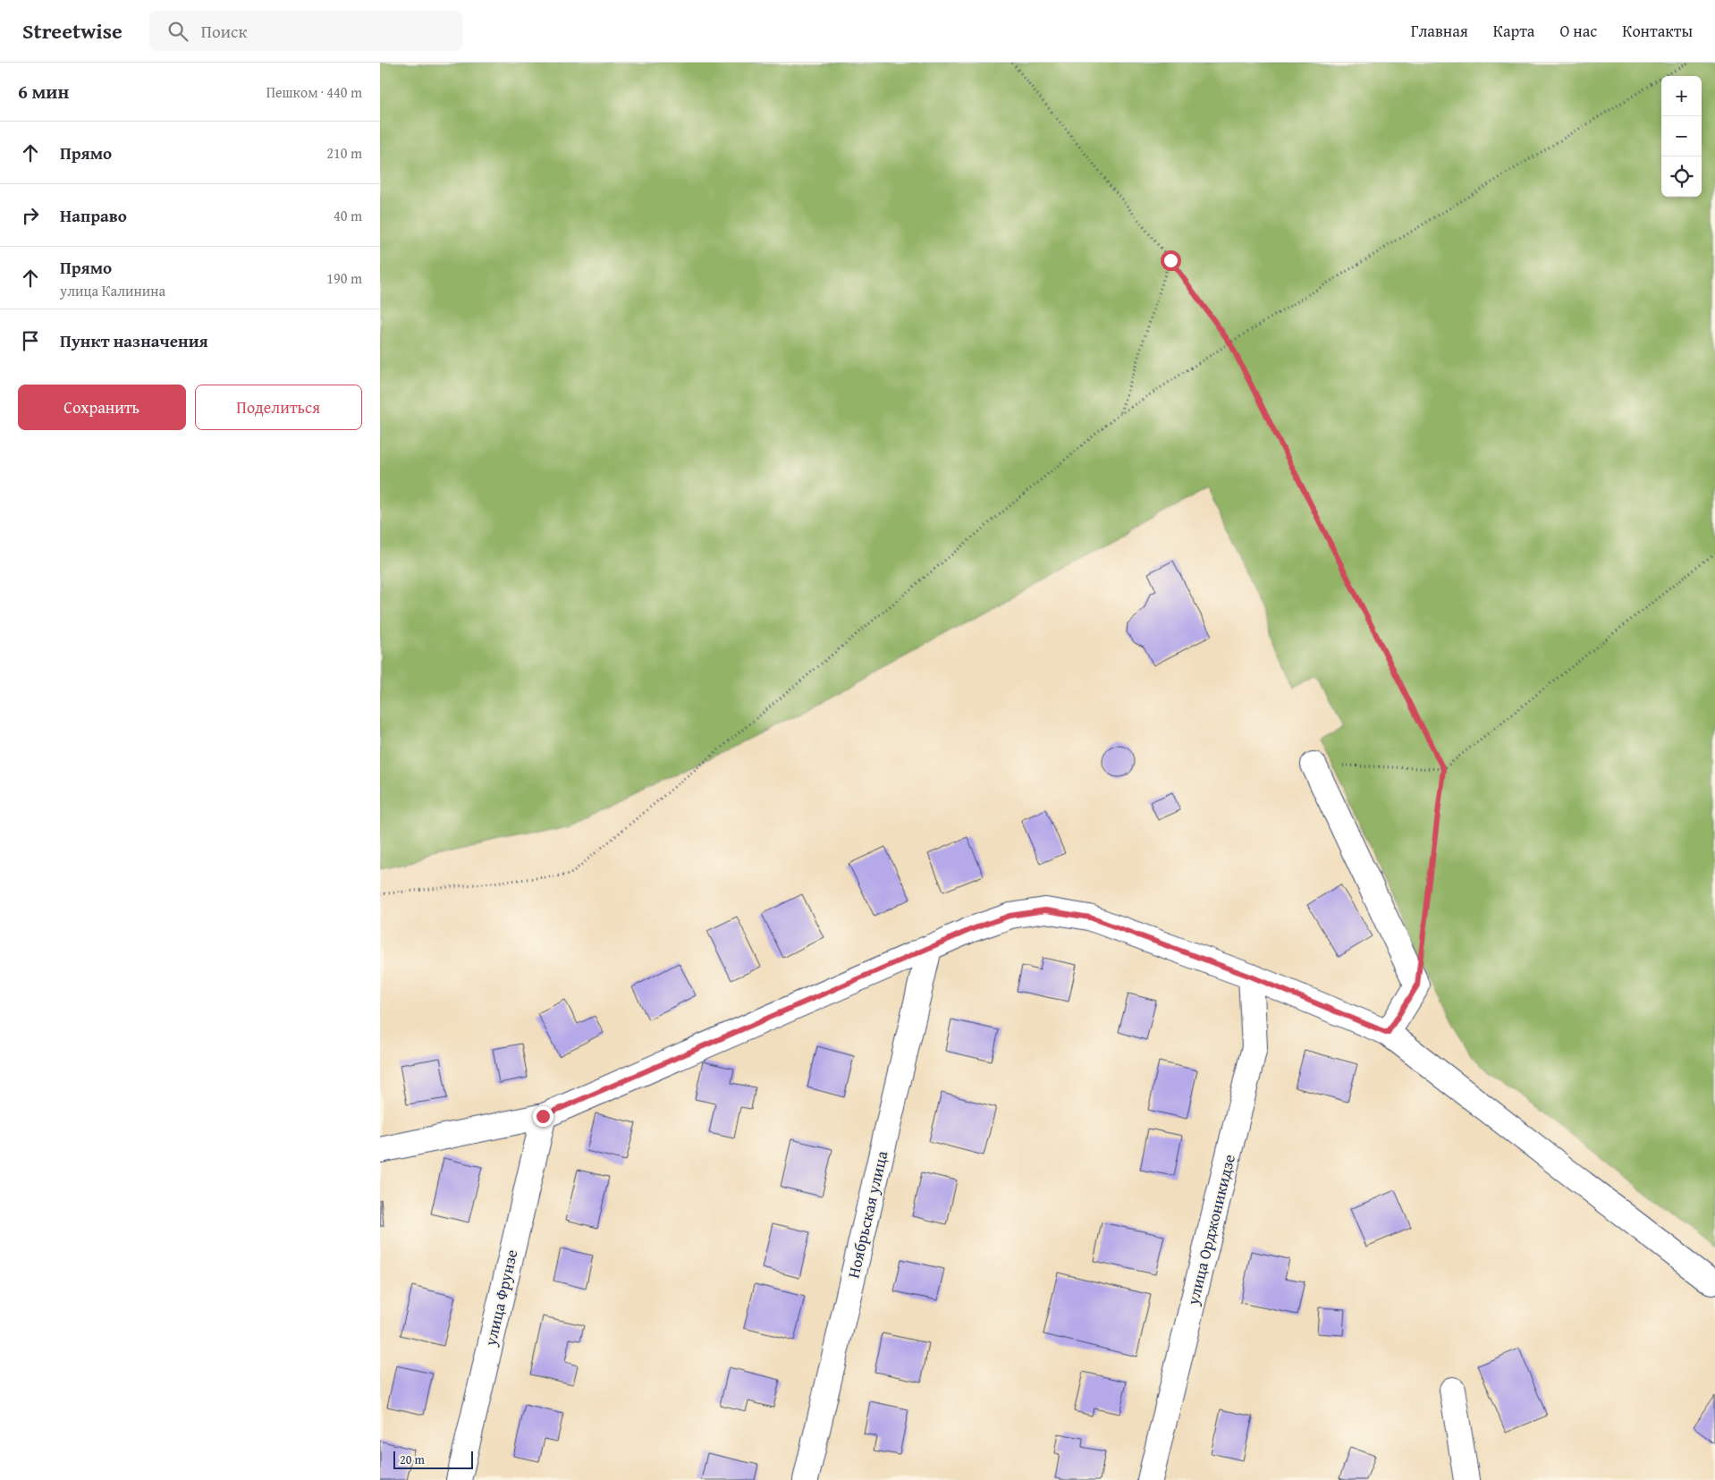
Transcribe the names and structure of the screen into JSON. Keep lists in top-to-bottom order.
{
  "streets": {
    "street": ["Ноябрьская улица", "улица Орджоникидзе", "улица Фрунзе"]
  },
  "scale_bar": "20 m",
  "page": {
    "header": "Streetwise",
    "search": "Поиск",
    "nav": [
      "Главная",
      "Карта",
      "О нас",
      "Контакты"
    ],
    "heading": ["6 мин", "Пешком · 440 m"],
    "map_buttons": ["+", "−"],
    "list": [
      ["Прямо", "210 m"],
      ["Направо", "40 m"],
      ["Прямо", "улица Калинина", "190 m"],
      "Пункт назначения"
    ],
    "buttons": ["Сохранить", "Поделиться"],
    "scale": "20 m"
  }
}
